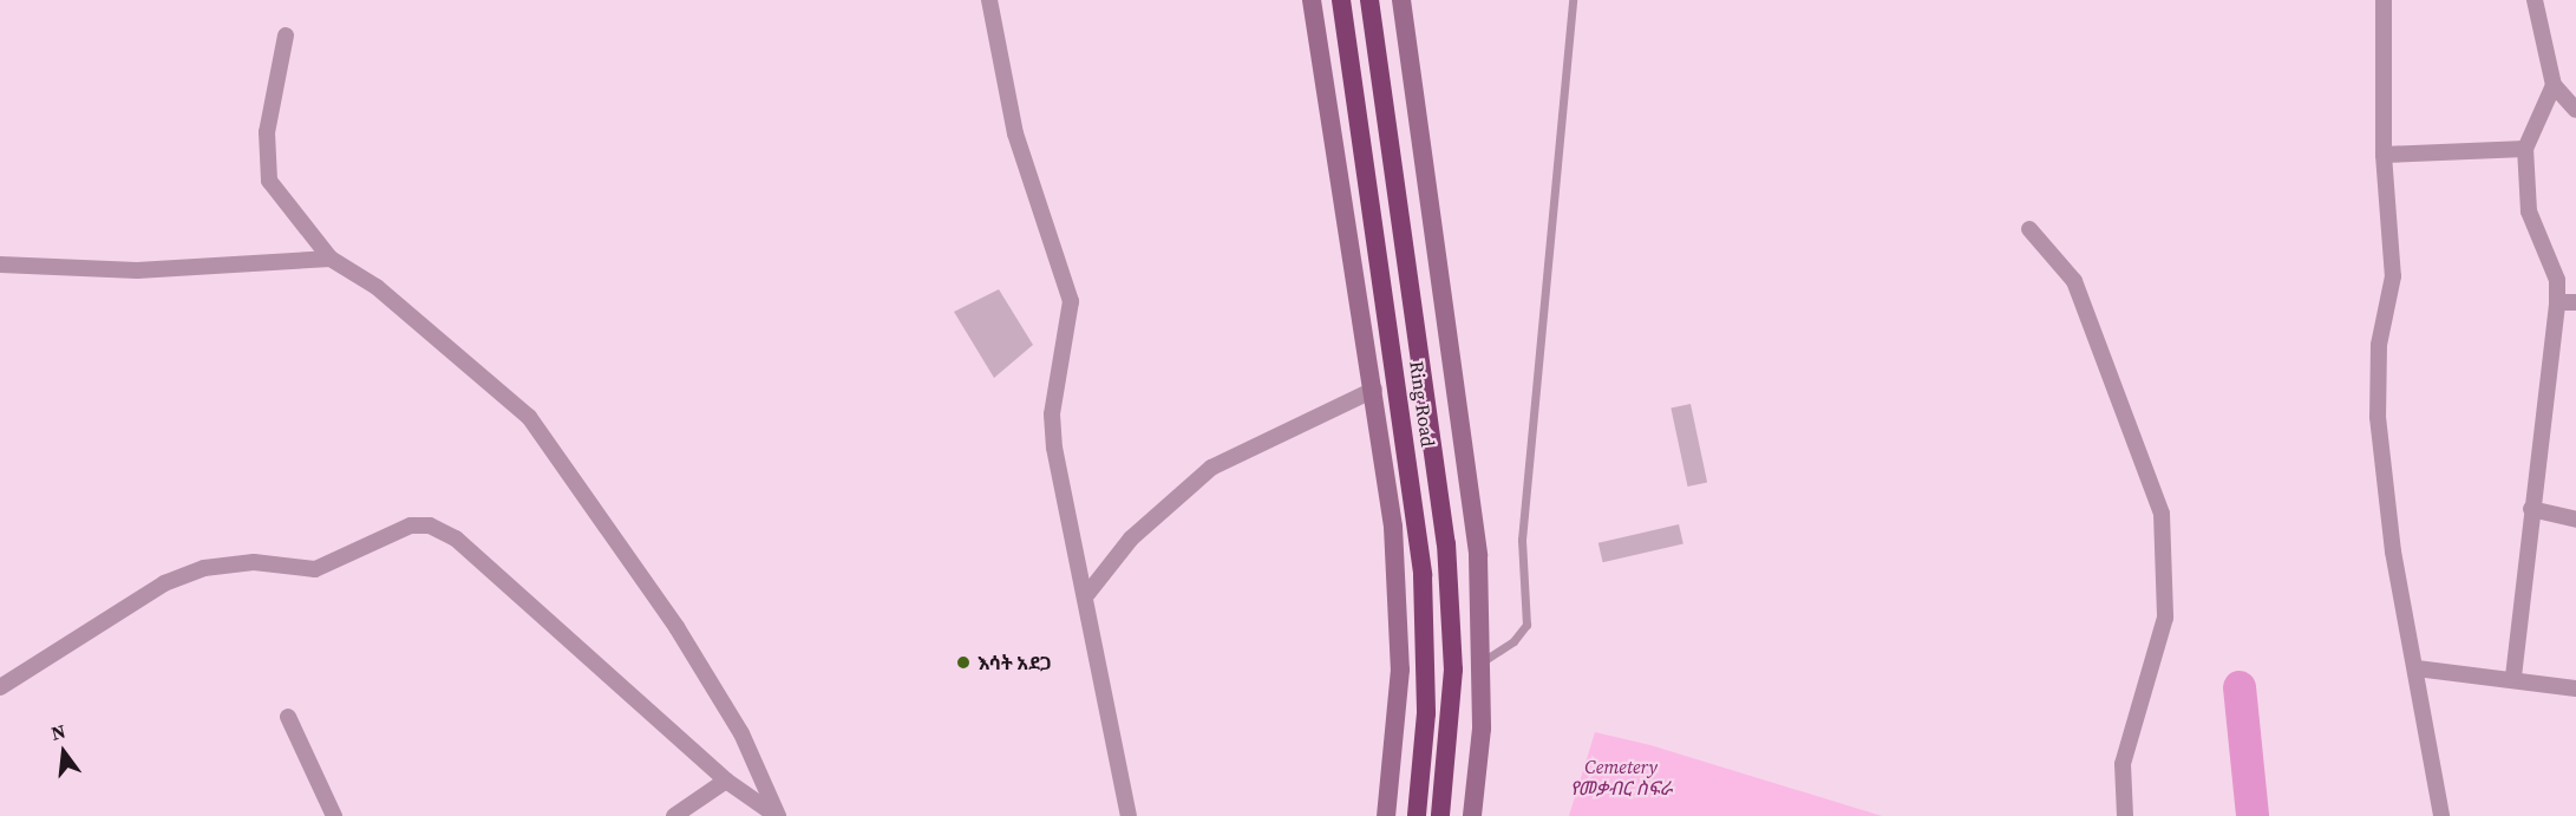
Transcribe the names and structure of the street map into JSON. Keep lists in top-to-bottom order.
{
  "streets": {
    "highway": ["Ring Road"]
  },
  "parks": ["Cemetery የመቃብር ስፍራ"],
  "places": ["እሳት አደጋ"],
  "north": "top"
}
